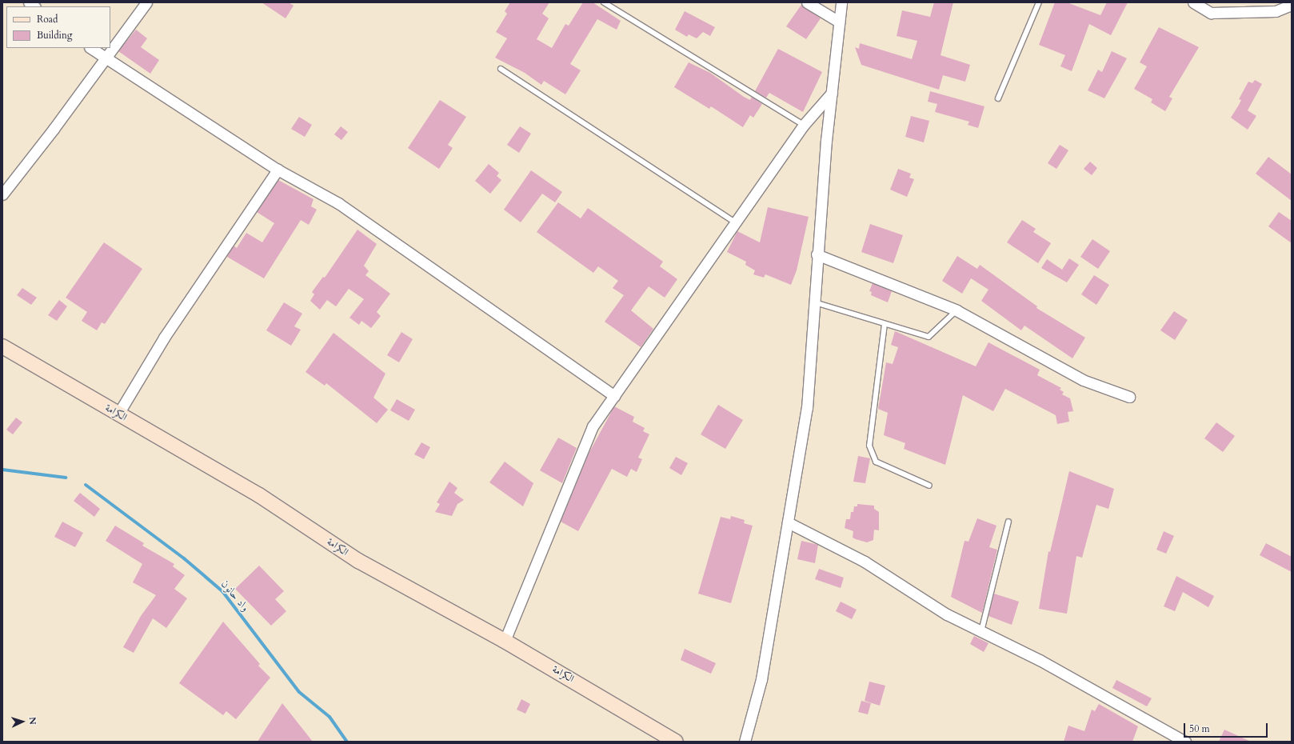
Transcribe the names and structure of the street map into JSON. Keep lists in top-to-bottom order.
{
  "streets": {
    "main road": ["الكرامة"]
  },
  "water": ["واد حانون"],
  "legend": ["Road", "Building"],
  "scale_bar": "50 m",
  "north": "right"
}
